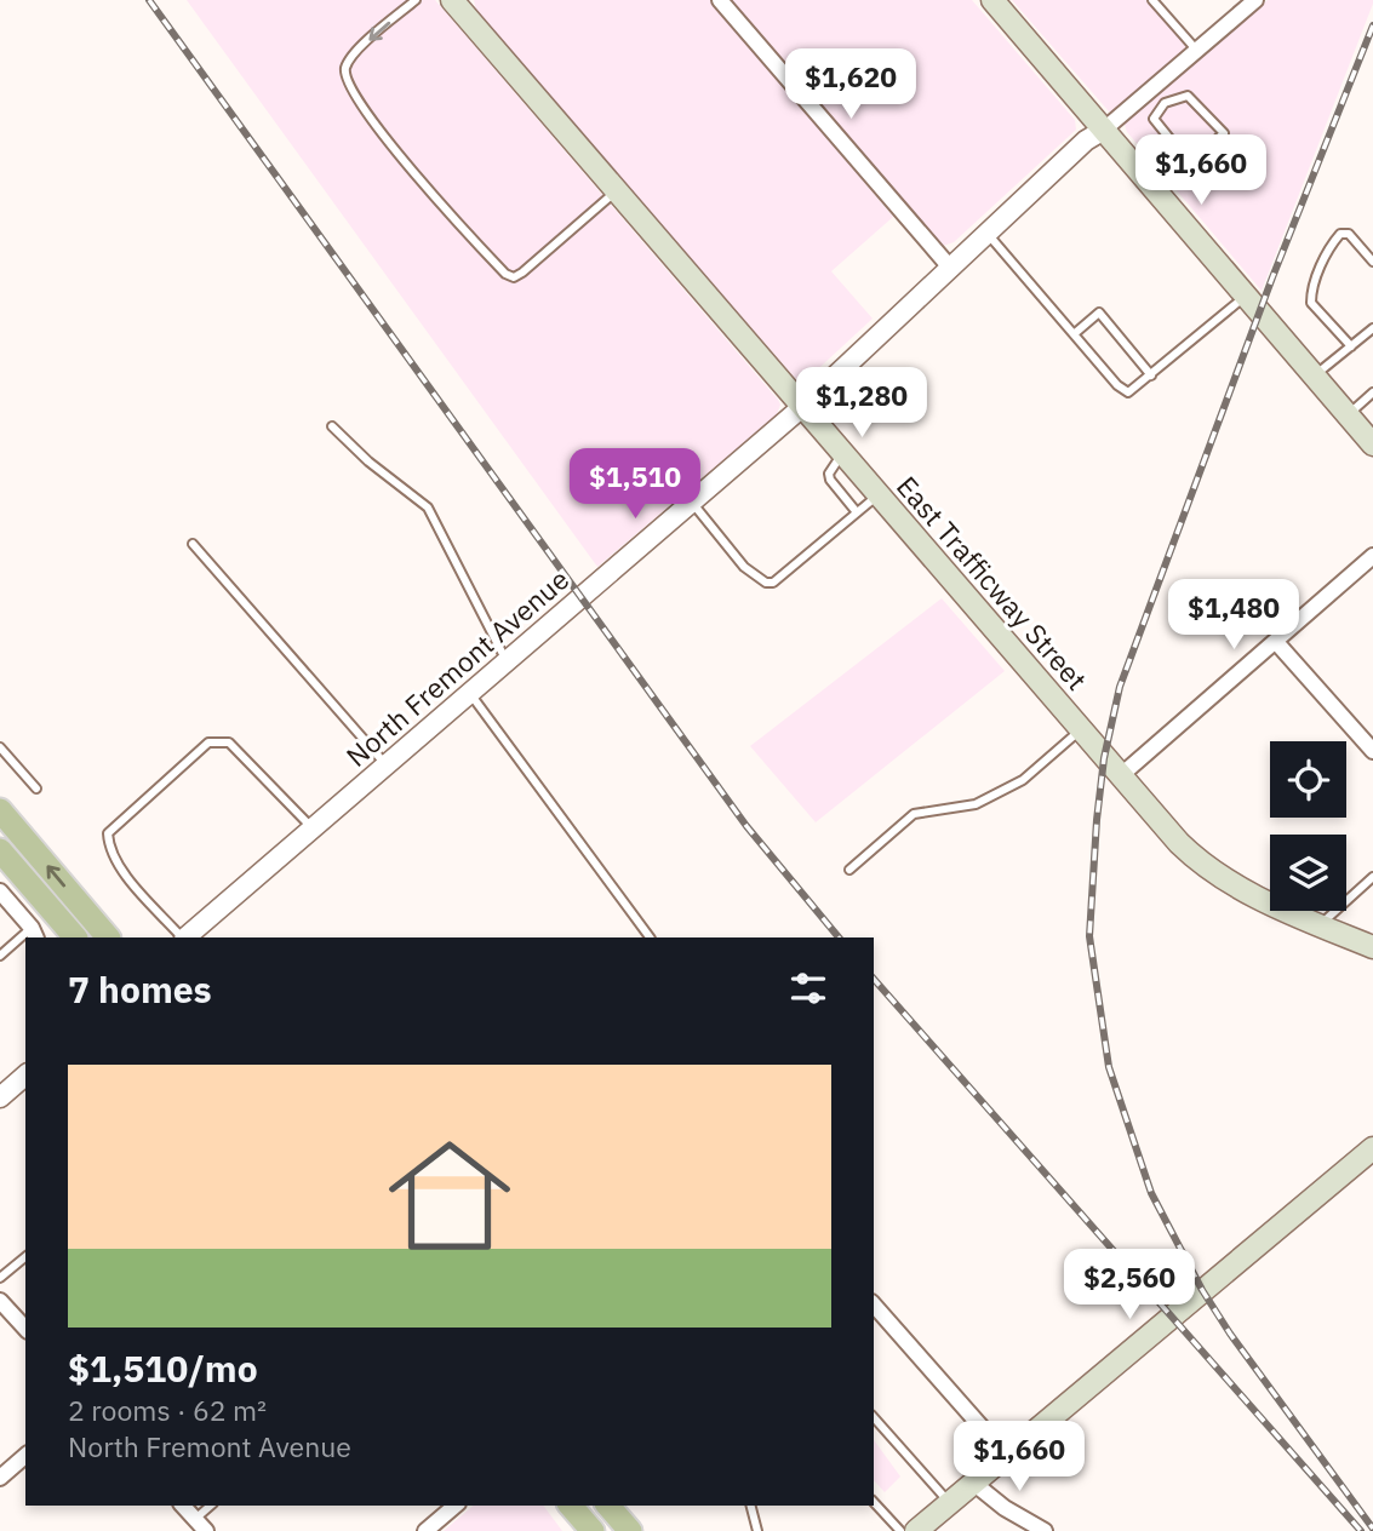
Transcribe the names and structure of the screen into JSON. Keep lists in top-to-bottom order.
{
  "streets": {
    "main road": ["East Trafficway Street"],
    "street": ["North Fremont Avenue"]
  },
  "crossings": [
    ["East Trafficway Street", "North Fremont Avenue"]
  ],
  "page": {
    "price": [
      "$1,620",
      "$1,660",
      "$1,280",
      "$1,510",
      "$1,480",
      "$2,560",
      "$1,660"
    ],
    "heading": "7 homes",
    "list": [
      {
        "name": "$1,510/mo",
        "note": "2 rooms · 62 m² · North Fremont Avenue"
      }
    ]
  }
}
